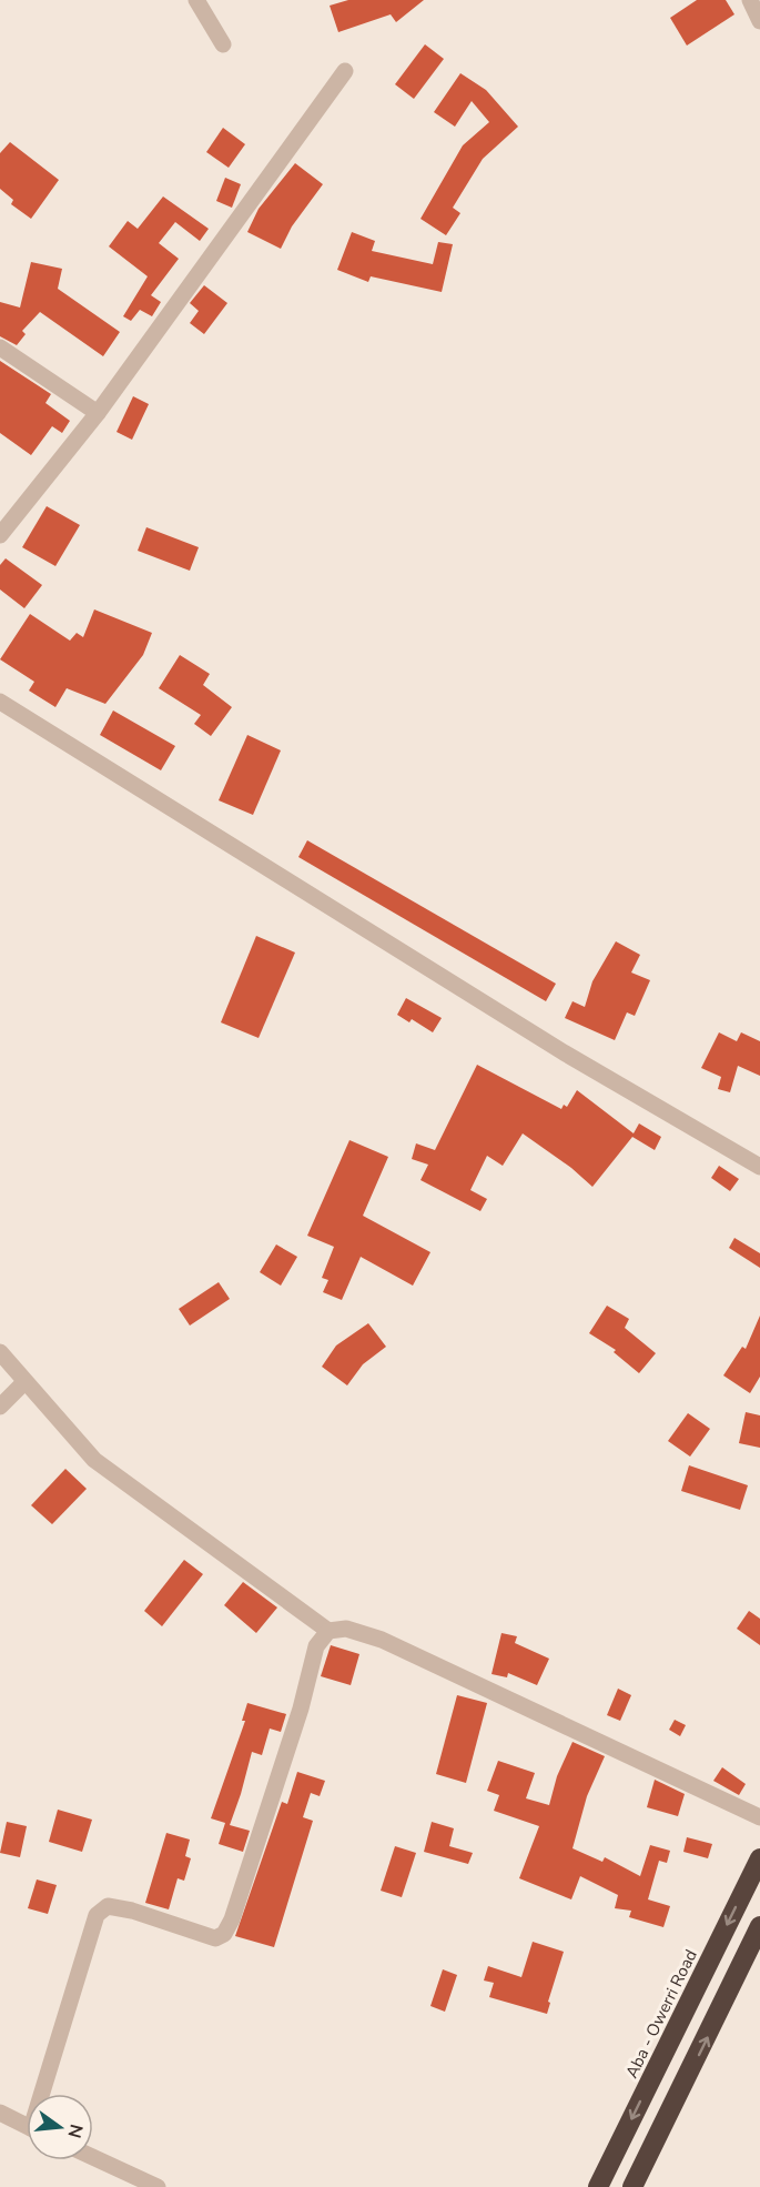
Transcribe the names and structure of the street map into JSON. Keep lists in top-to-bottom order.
{
  "streets": {
    "highway": ["Aba - Owerri Road"]
  },
  "north": "right"
}
